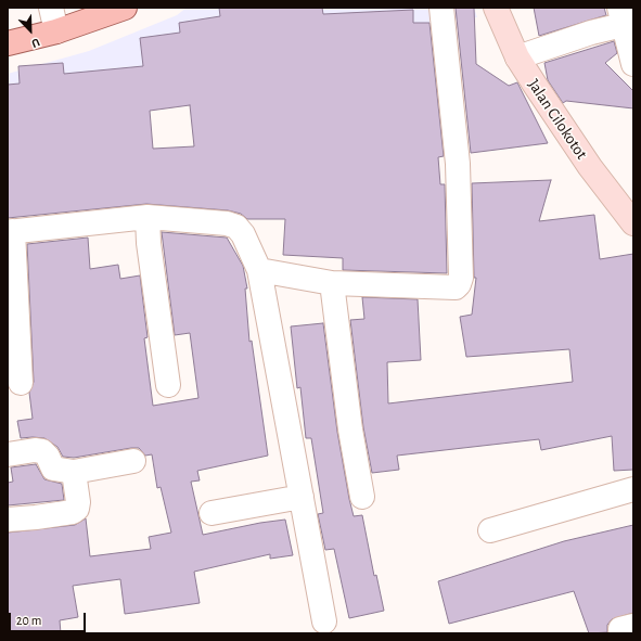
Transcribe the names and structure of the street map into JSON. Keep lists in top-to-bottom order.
{
  "streets": {
    "street": ["Jalan Cilokotot"]
  },
  "scale_bar": "20 m",
  "north": "bottom right"
}
